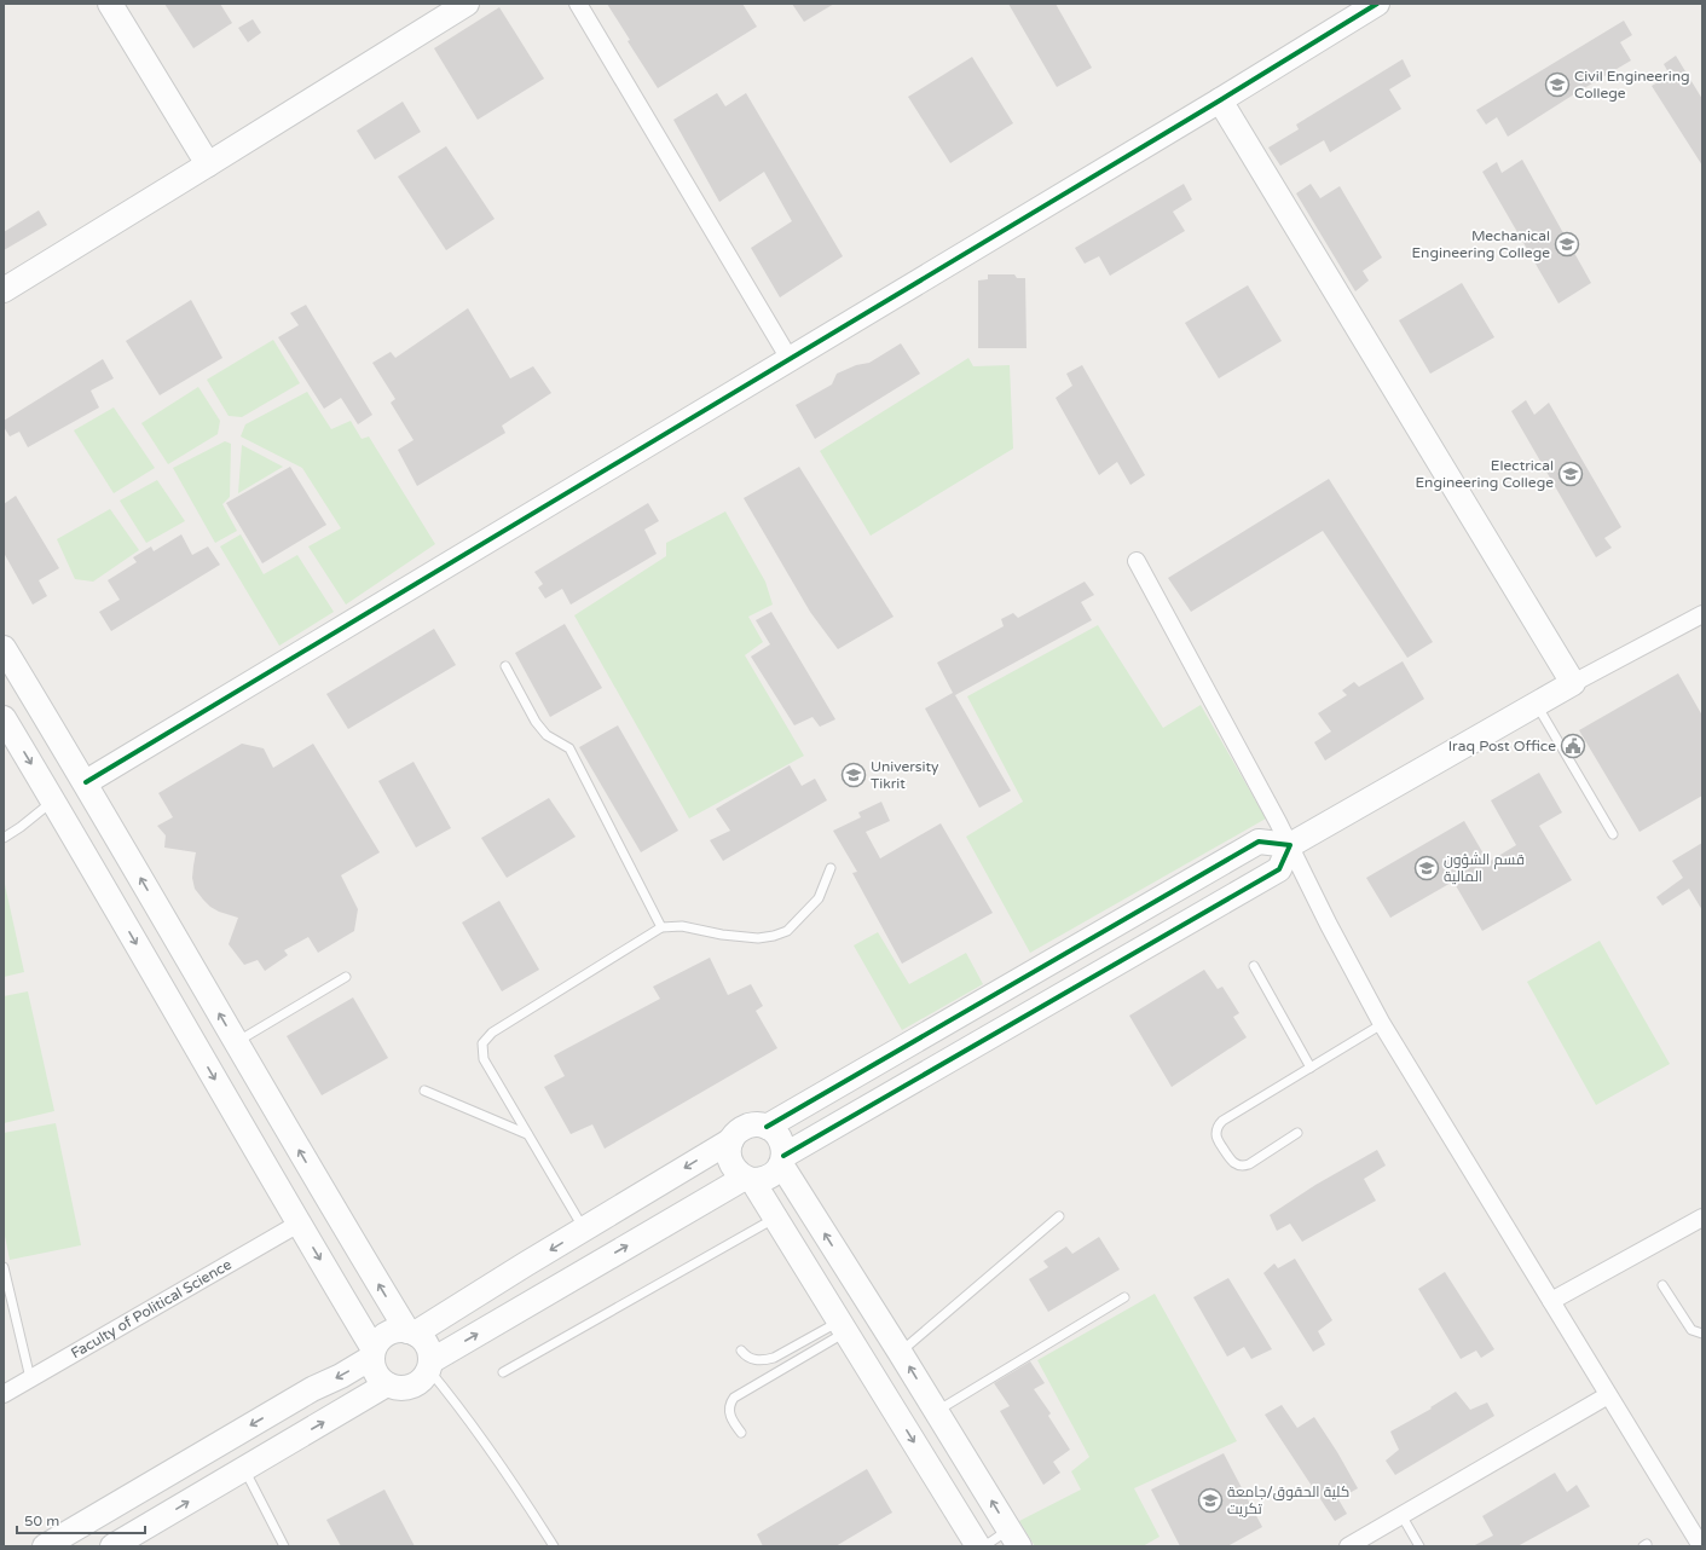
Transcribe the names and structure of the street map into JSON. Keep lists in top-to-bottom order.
{
  "streets": {
    "street": ["Faculty of Political Science"]
  },
  "places": {
    "school or university": [
      "Civil Engineering College",
      "Mechanical Engineering College",
      "Electrical Engineering College",
      "University Tikrit",
      "قسم الشؤون المالية",
      "كلية الحقوق/جامعة تكريت"
    ],
    "public building": ["Iraq Post Office"]
  },
  "scale_bar": "50 m"
}
